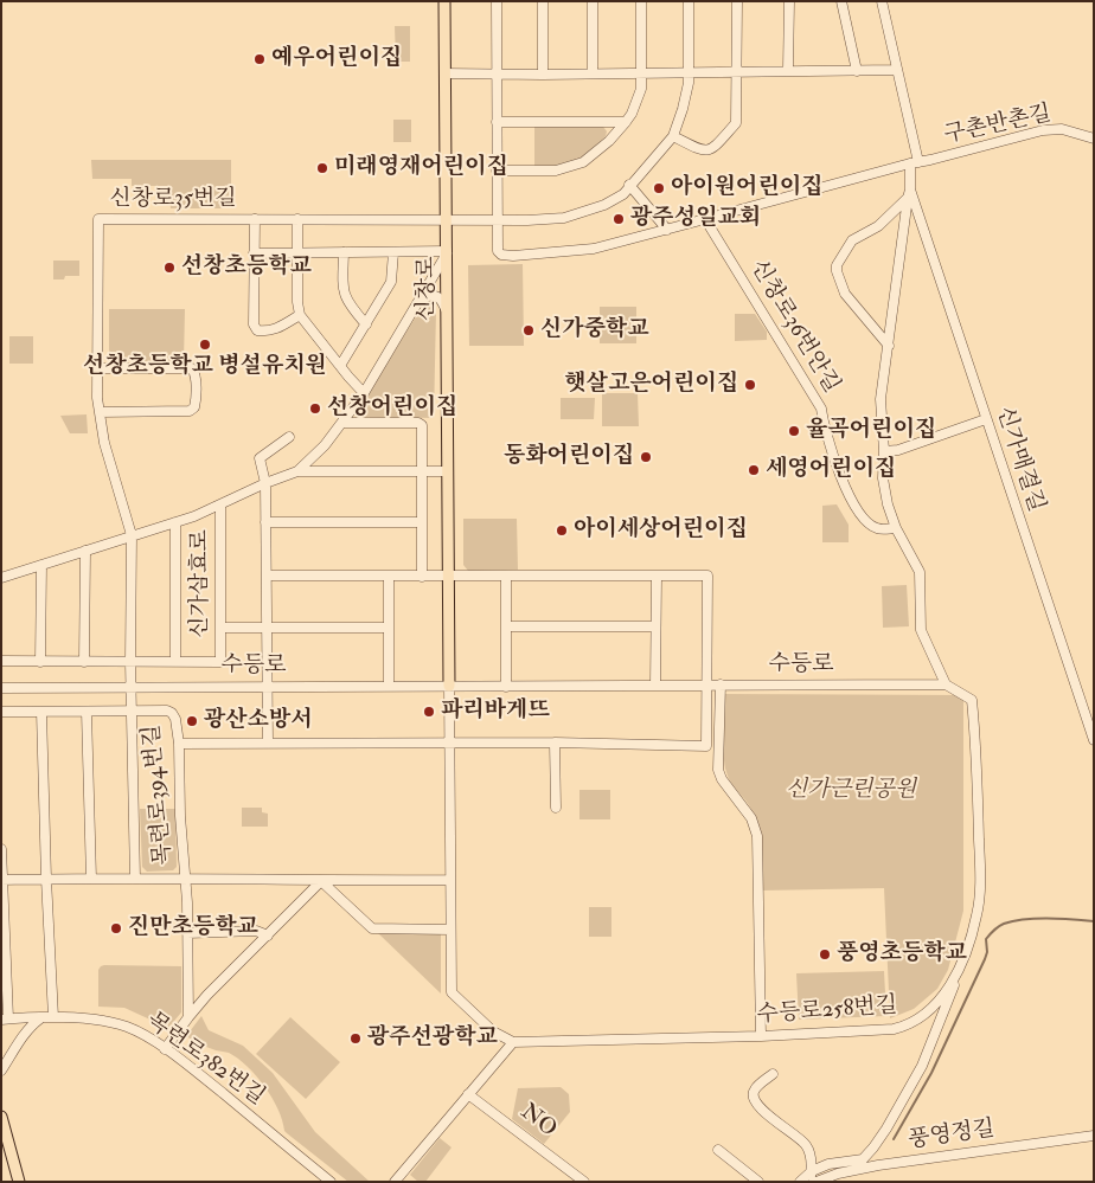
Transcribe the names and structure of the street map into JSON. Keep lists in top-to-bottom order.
{
  "streets": {
    "main road": ["신창로"],
    "street": [
      "구촌반촌길",
      "신창로35번길",
      "신창로36번안길",
      "신가매결길",
      "신가삼효로",
      "수등로",
      "목련로394번길",
      "수등로258번길",
      "목련로382번길",
      "NO",
      "풍영정길"
    ]
  },
  "crossings": [
    ["구촌반촌길", "신가매결길"],
    ["신창로35번길", "신창로"],
    ["신창로35번길", "신가삼효로"],
    ["신창로", "신가삼효로"],
    ["신창로", "수등로"],
    ["신창로36번안길", "신가매결길"],
    ["신가매결길", "수등로"],
    ["신가매결길", "수등로258번길"],
    ["수등로", "목련로394번길"],
    ["수등로", "수등로258번길"],
    ["수등로258번길", "풍영정길"]
  ],
  "parks": ["신가근린공원"],
  "places": [
    "예우어린이집",
    "미래영재어린이집",
    "아이원어린이집",
    "광주성일교회",
    "선창초등학교",
    "신가중학교",
    "선창초등학교 병설유치원",
    "햇살고은어린이집",
    "선창어린이집",
    "율곡어린이집",
    "동화어린이집",
    "세영어린이집",
    "아이세상어린이집",
    "파리바게뜨",
    "광산소방서",
    "진만초등학교",
    "풍영초등학교",
    "광주선광학교"
  ]
}
